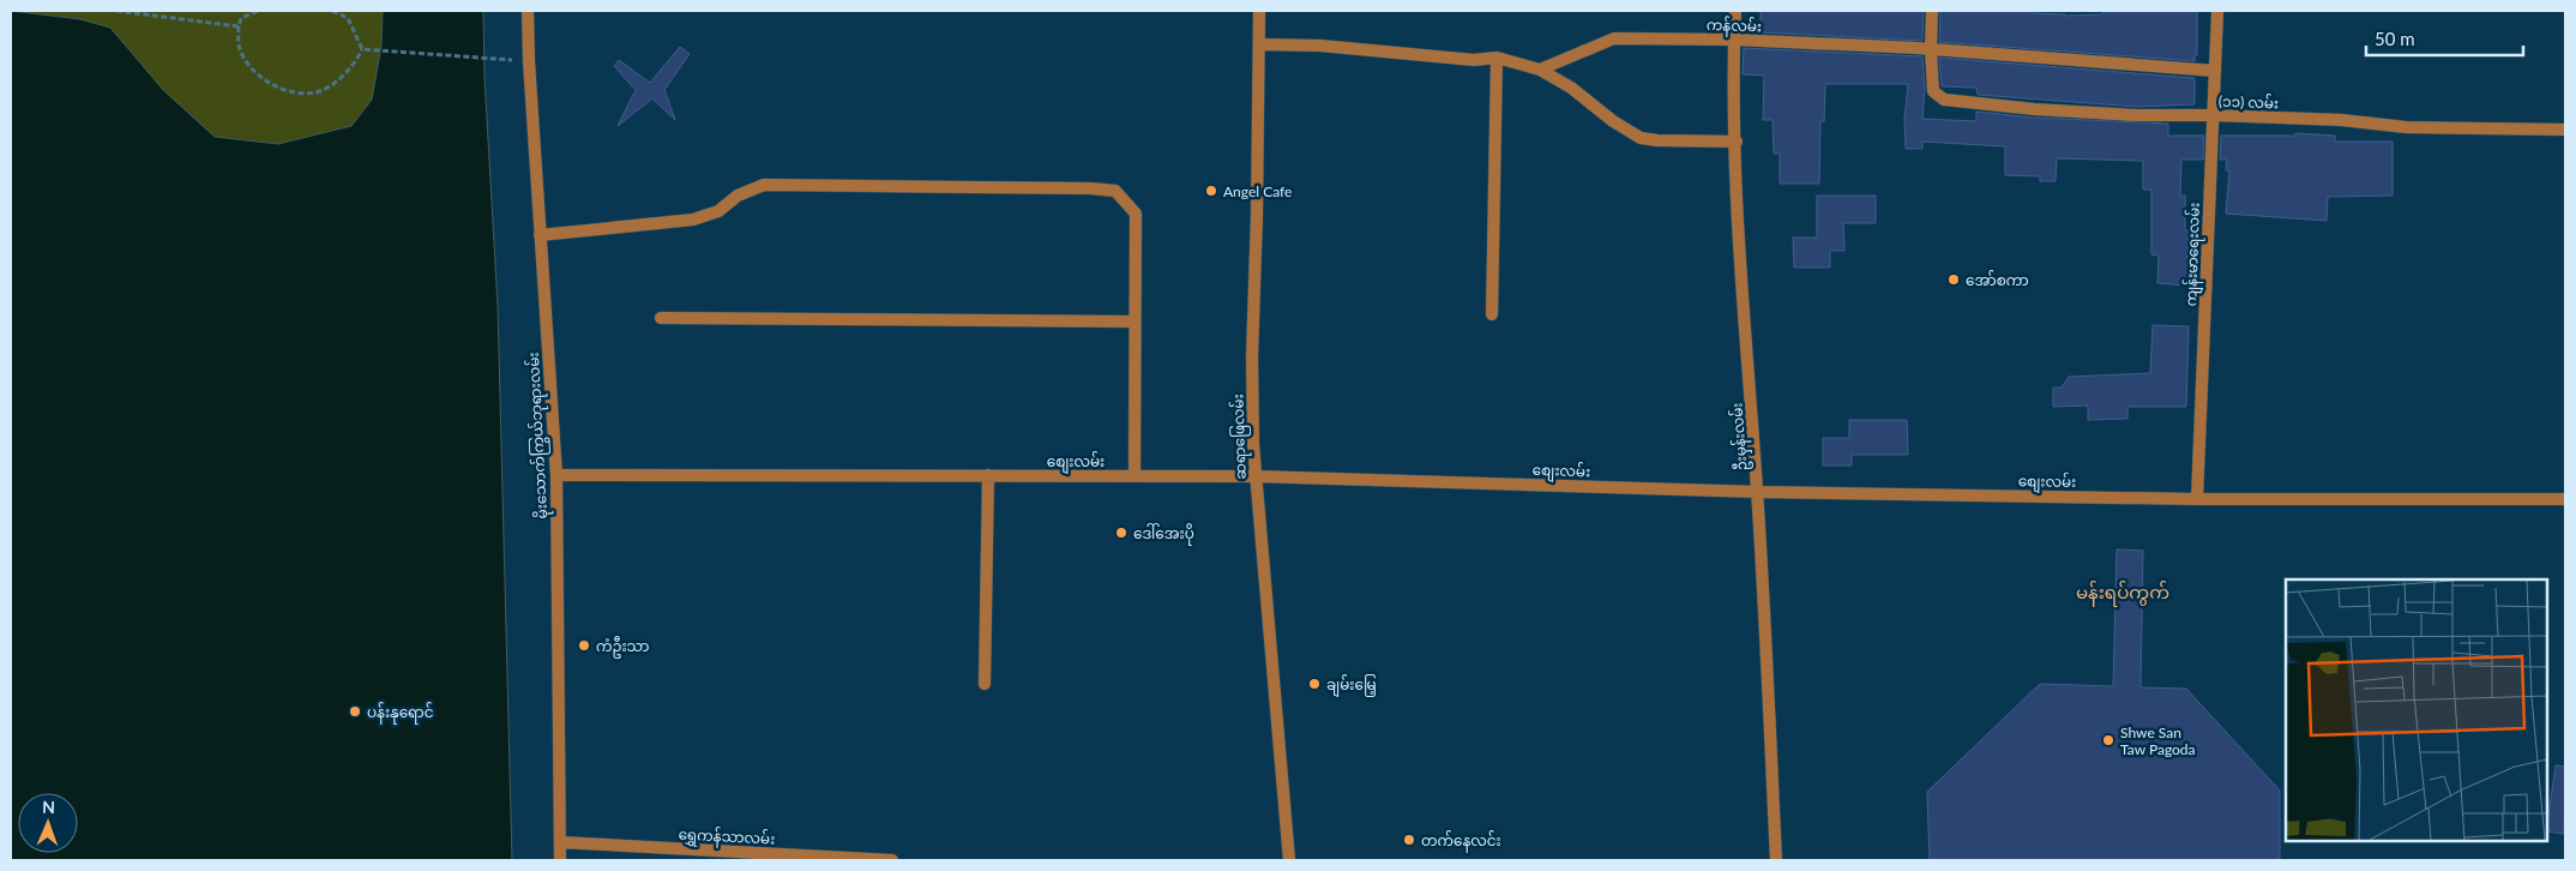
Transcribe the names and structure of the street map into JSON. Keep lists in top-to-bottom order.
{
  "streets": {
    "street": [
      "ကန်လမ်း",
      "(၁၁) လမ်း",
      "ကျန်းမာရေးလမ်း",
      "မိုးသောက်ကြွယ်ဘုရားလမ်း",
      "ဆရာဖြေလမ်း",
      "ဦးမှန်းလမ်း",
      "စျေးလမ်း",
      "‌ရွှေကန်သာလမ်း"
    ]
  },
  "crossings": [
    ["ကန်လမ်း", "(၁၁) လမ်း"],
    ["ကန်လမ်း", "ကျန်းမာရေးလမ်း"],
    ["ကန်လမ်း", "ဦးမှန်းလမ်း"],
    ["(၁၁) လမ်း", "ကျန်းမာရေးလမ်း"],
    ["ကျန်းမာရေးလမ်း", "စျေးလမ်း"],
    ["မိုးသောက်ကြွယ်ဘုရားလမ်း", "စျေးလမ်း"],
    ["မိုးသောက်ကြွယ်ဘုရားလမ်း", "‌ရွှေကန်သာလမ်း"],
    ["ဆရာဖြေလမ်း", "စျေးလမ်း"],
    ["ဦးမှန်းလမ်း", "စျေးလမ်း"]
  ],
  "districts": ["မန်းရပ်ကွက်"],
  "places": [
    "Angel Cafe",
    "အော်စကာ",
    "ဒေါ်အေးပို",
    "ကံဦးသာ",
    "ချမ်းမြေ့",
    "ပန်းနုရောင်",
    "Shwe San Taw Pagoda",
    "တက်နေလင်း"
  ],
  "scale_bar": "50 m",
  "north": "top"
}
